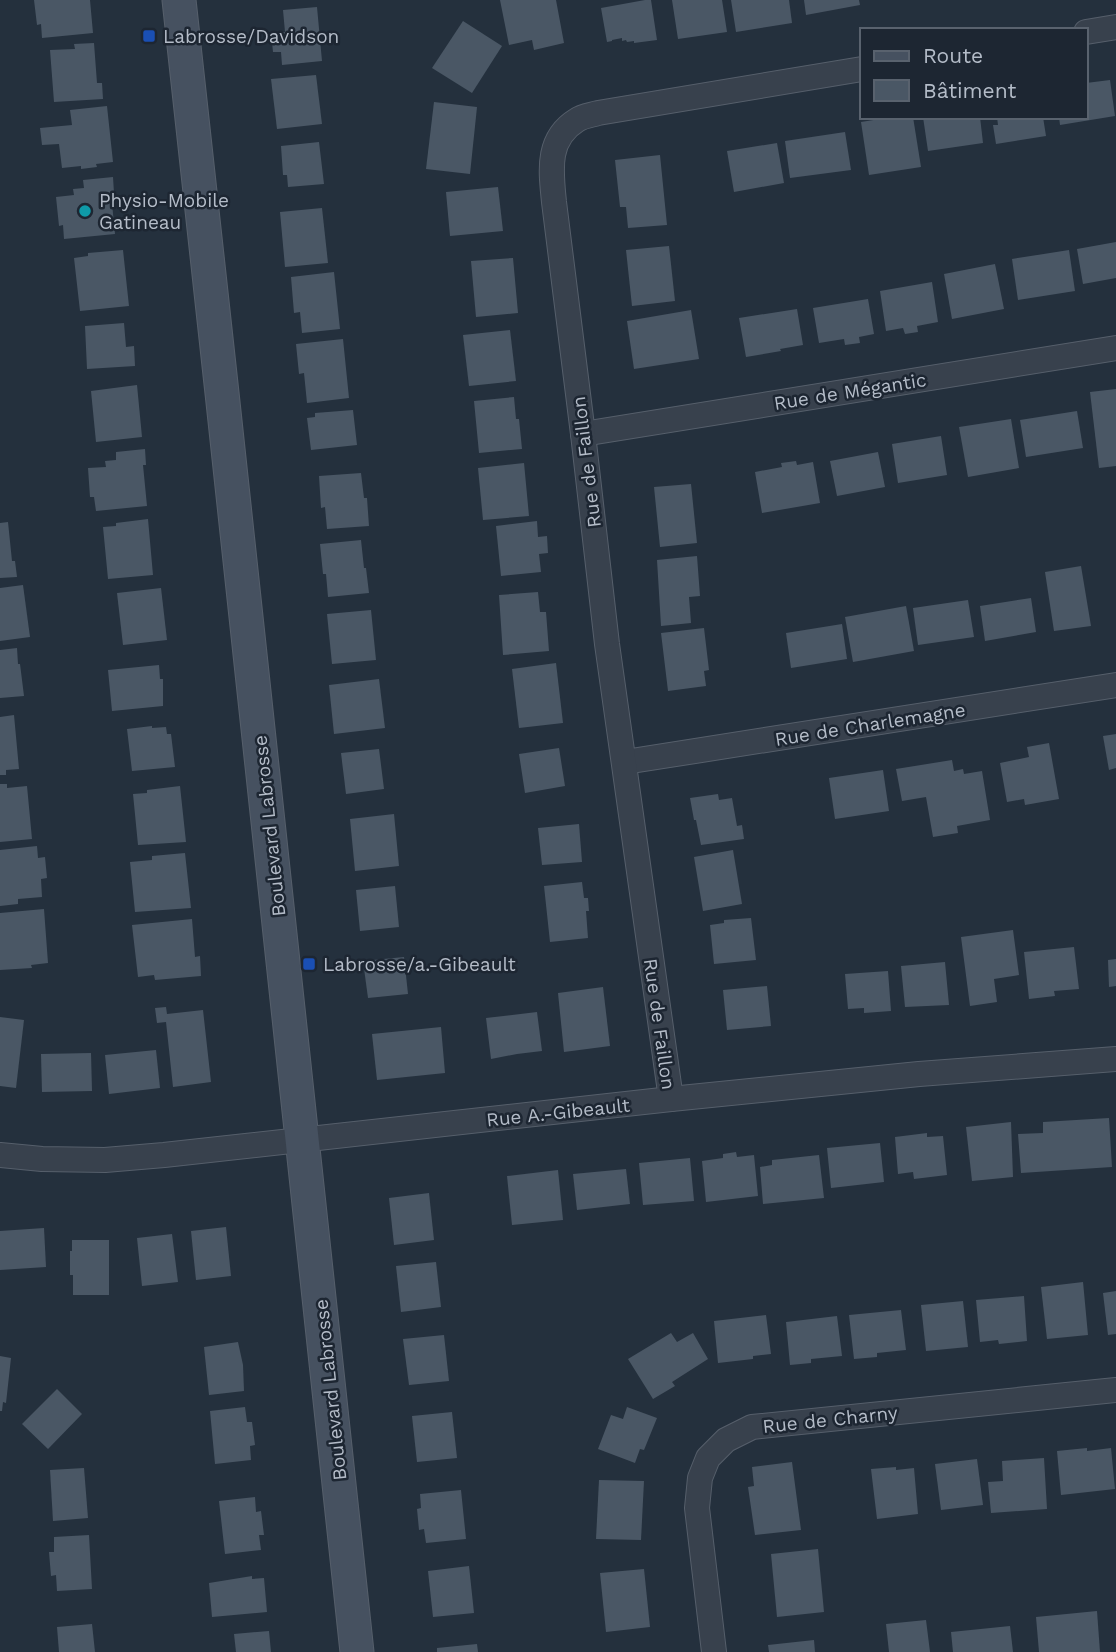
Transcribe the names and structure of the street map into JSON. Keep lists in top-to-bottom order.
{
  "streets": {
    "main road": ["Boulevard Labrosse"],
    "street": [
      "Rue de Mégantic",
      "Rue de Faillon",
      "Rue de Charlemagne",
      "Rue A.-Gibeault",
      "Rue de Charny"
    ]
  },
  "crossings": [
    ["Rue de Mégantic", "Rue de Faillon"],
    ["Rue de Faillon", "Rue de Charlemagne"],
    ["Rue de Faillon", "Rue A.-Gibeault"],
    ["Boulevard Labrosse", "Rue A.-Gibeault"]
  ],
  "places": {
    "transit": ["Labrosse/Davidson", "Labrosse/a.-Gibeault"],
    "other": ["Physio-Mobile Gatineau"]
  },
  "legend": ["Route", "Bâtiment"]
}
